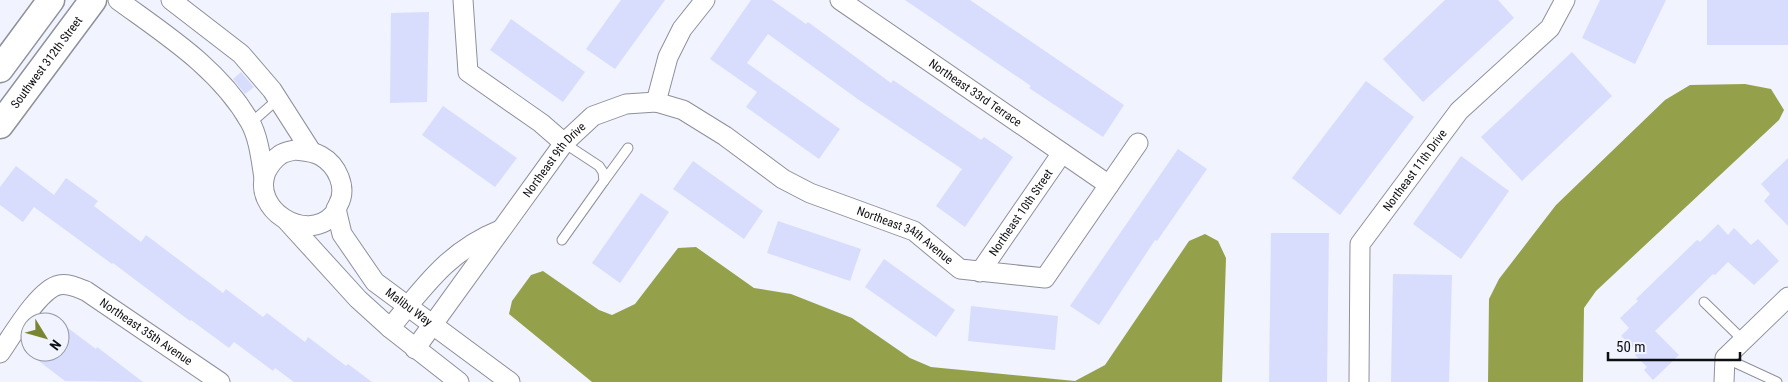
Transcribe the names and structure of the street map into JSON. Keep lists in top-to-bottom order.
{
  "streets": {
    "main road": ["Southwest 312th Street"],
    "street": [
      "Northeast 33rd Terrace",
      "Northeast 9th Drive",
      "Northeast 11th Drive",
      "Northeast 10th Street",
      "Northeast 34th Avenue",
      "Malibu Way",
      "Northeast 35th Avenue"
    ]
  },
  "crossings": [
    ["Northeast 33rd Terrace", "Northeast 10th Street"],
    ["Northeast 33rd Terrace", "Northeast 34th Avenue"],
    ["Northeast 9th Drive", "Northeast 34th Avenue"],
    ["Northeast 9th Drive", "Malibu Way"],
    ["Northeast 10th Street", "Northeast 34th Avenue"]
  ],
  "scale_bar": "50 m",
  "north": "bottom right"
}
